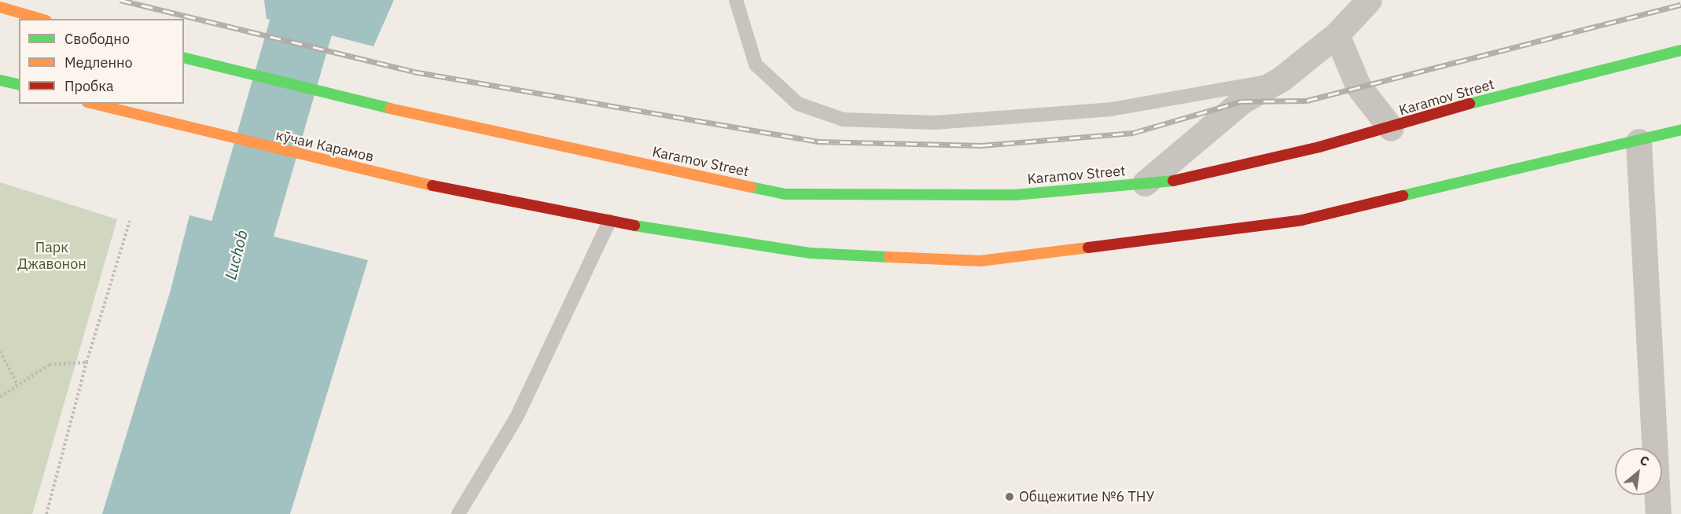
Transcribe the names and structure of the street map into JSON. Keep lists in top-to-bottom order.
{
  "streets": {
    "main road": ["Karamov Street", "кӯчаи Карамов"]
  },
  "water": ["Luchob"],
  "parks": ["Парк Джавонон"],
  "places": ["Общежитие №6 ТНУ"],
  "legend": ["Свободно", "Медленно", "Пробка"],
  "north": "top right"
}
